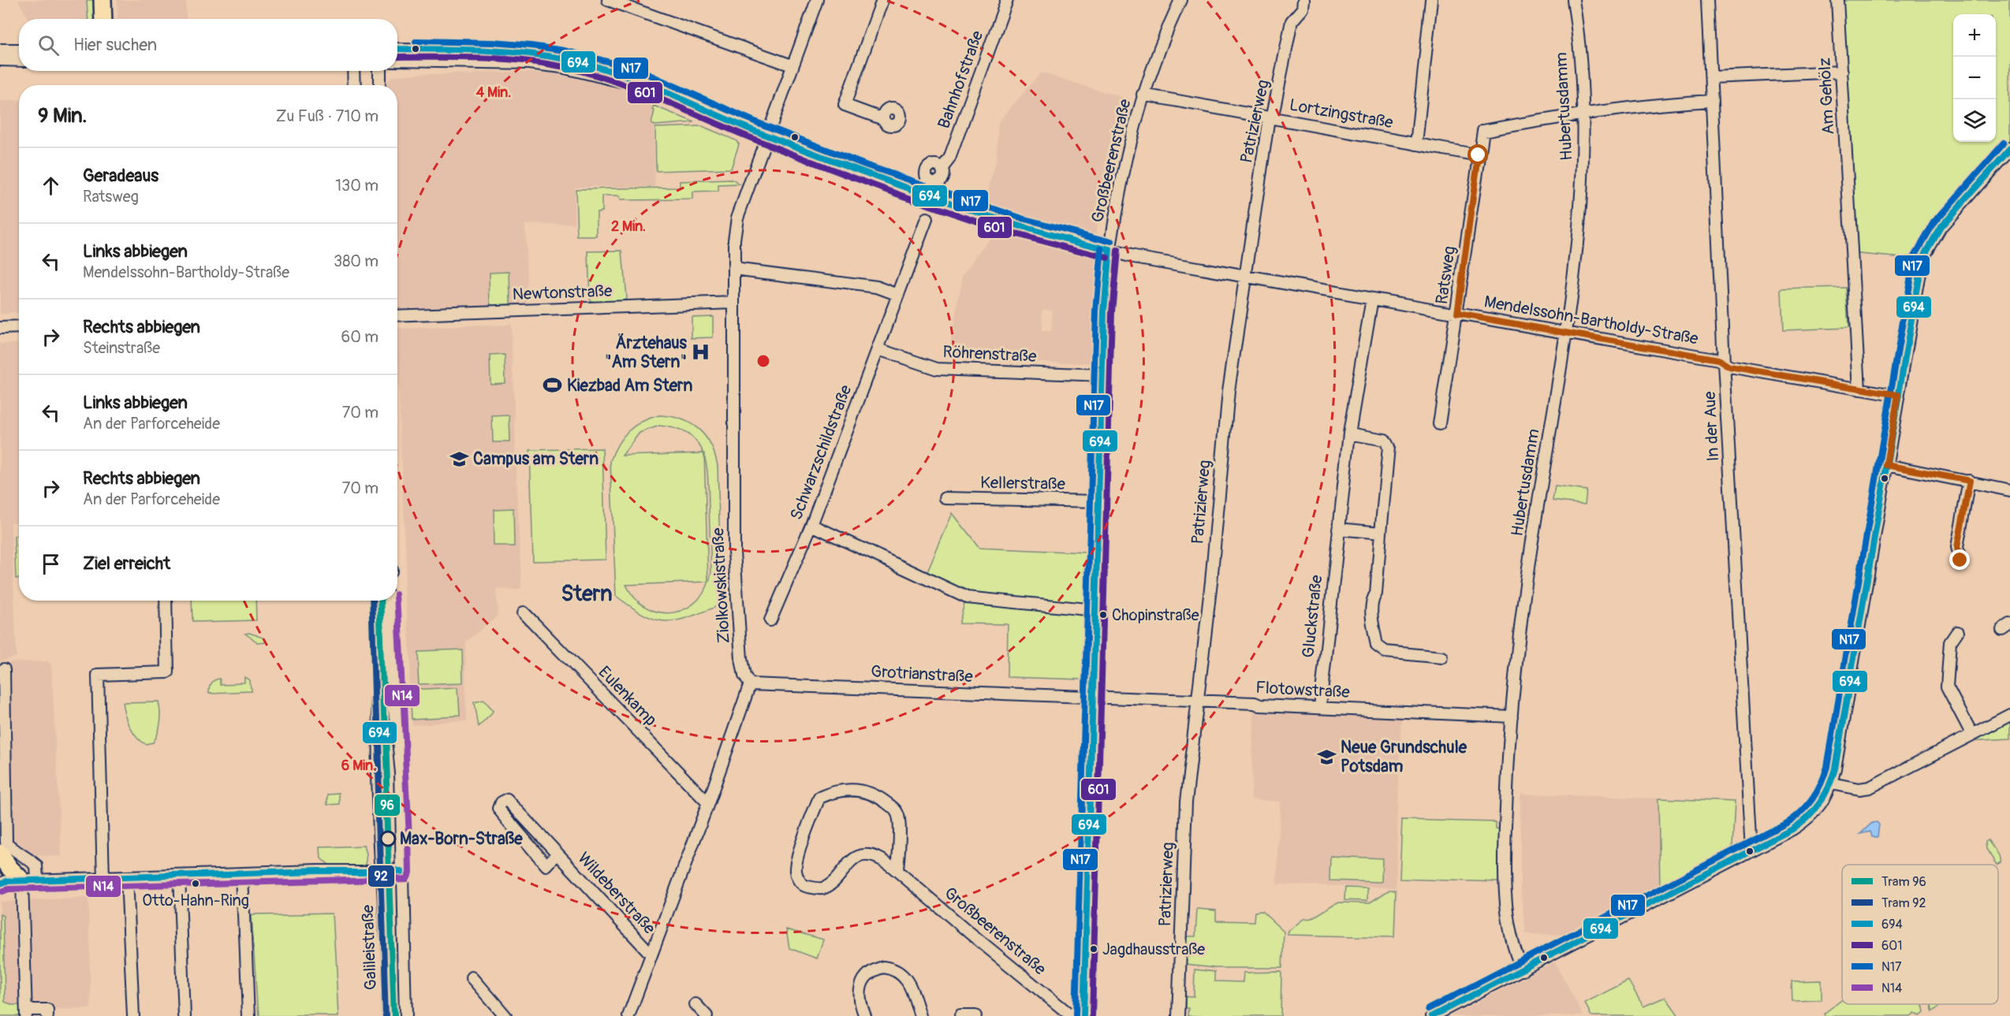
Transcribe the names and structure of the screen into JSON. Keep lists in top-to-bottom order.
{
  "streets": {
    "street": [
      "Bahnhofstraße",
      "Am Gehölz",
      "Hubertusdamm",
      "Lortzingstraße",
      "Patrizierweg",
      "Großbeerenstraße",
      "Ratsweg",
      "Newtonstraße",
      "Mendelssohn-Bartholdy-Straße",
      "Röhrenstraße",
      "In der Aue",
      "Schwarzschildstraße",
      "Kellerstraße",
      "Ziolkowskistraße",
      "Gluckstraße",
      "Grotrianstraße",
      "Flotowstraße",
      "Eulenkamp",
      "Wildeberstraße",
      "Galileistraße"
    ]
  },
  "crossings": [
    ["Am Gehölz", "Mendelssohn-Bartholdy-Straße"],
    ["Hubertusdamm", "Ratsweg"],
    ["Hubertusdamm", "Mendelssohn-Bartholdy-Straße"],
    ["Hubertusdamm", "Flotowstraße"],
    ["Lortzingstraße", "Patrizierweg"],
    ["Lortzingstraße", "Großbeerenstraße"],
    ["Lortzingstraße", "Ratsweg"],
    ["Patrizierweg", "Mendelssohn-Bartholdy-Straße"],
    ["Patrizierweg", "Flotowstraße"],
    ["Großbeerenstraße", "Mendelssohn-Bartholdy-Straße"],
    ["Großbeerenstraße", "Röhrenstraße"],
    ["Großbeerenstraße", "Kellerstraße"],
    ["Großbeerenstraße", "Grotrianstraße"],
    ["Großbeerenstraße", "Flotowstraße"],
    ["Ratsweg", "Mendelssohn-Bartholdy-Straße"],
    ["Newtonstraße", "Ziolkowskistraße"],
    ["Mendelssohn-Bartholdy-Straße", "In der Aue"],
    ["Mendelssohn-Bartholdy-Straße", "Ziolkowskistraße"],
    ["Mendelssohn-Bartholdy-Straße", "Gluckstraße"],
    ["Röhrenstraße", "Schwarzschildstraße"],
    ["Ziolkowskistraße", "Grotrianstraße"],
    ["Gluckstraße", "Flotowstraße"],
    ["Grotrianstraße", "Flotowstraße"]
  ],
  "districts": ["Stern"],
  "places": {
    "hospital": ["Ärztehaus \"Am Stern\""],
    "sports": ["Kiezbad Am Stern"],
    "school or university": ["Campus am Stern", "Neue Grundschule Potsdam"],
    "other": [
      "Chopinstraße",
      "Max-Born-Straße",
      "Otto-Hahn-Ring",
      "Jagdhausstraße"
    ]
  },
  "lines": [
    "transit line N17",
    "transit line 694",
    "transit line 601",
    "transit line N14",
    "tram line 96",
    "tram line 92"
  ],
  "legend": [
    "Tram 96",
    "Tram 92",
    "694",
    "601",
    "N17",
    "N14"
  ],
  "page": {
    "map_buttons": ["+", "−"],
    "search": "Hier suchen",
    "heading": ["9 Min.", "Zu Fuß · 710 m"],
    "list": [
      ["Geradeaus", "Ratsweg", "130 m"],
      ["Links abbiegen", "Mendelssohn-Bartholdy-Straße", "380 m"],
      ["Rechts abbiegen", "Steinstraße", "60 m"],
      ["Links abbiegen", "An der Parforceheide", "70 m"],
      ["Rechts abbiegen", "An der Parforceheide", "70 m"],
      "Ziel erreicht"
    ]
  },
  "rings": ["4 Min.", "2 Min.", "6 Min."]
}
